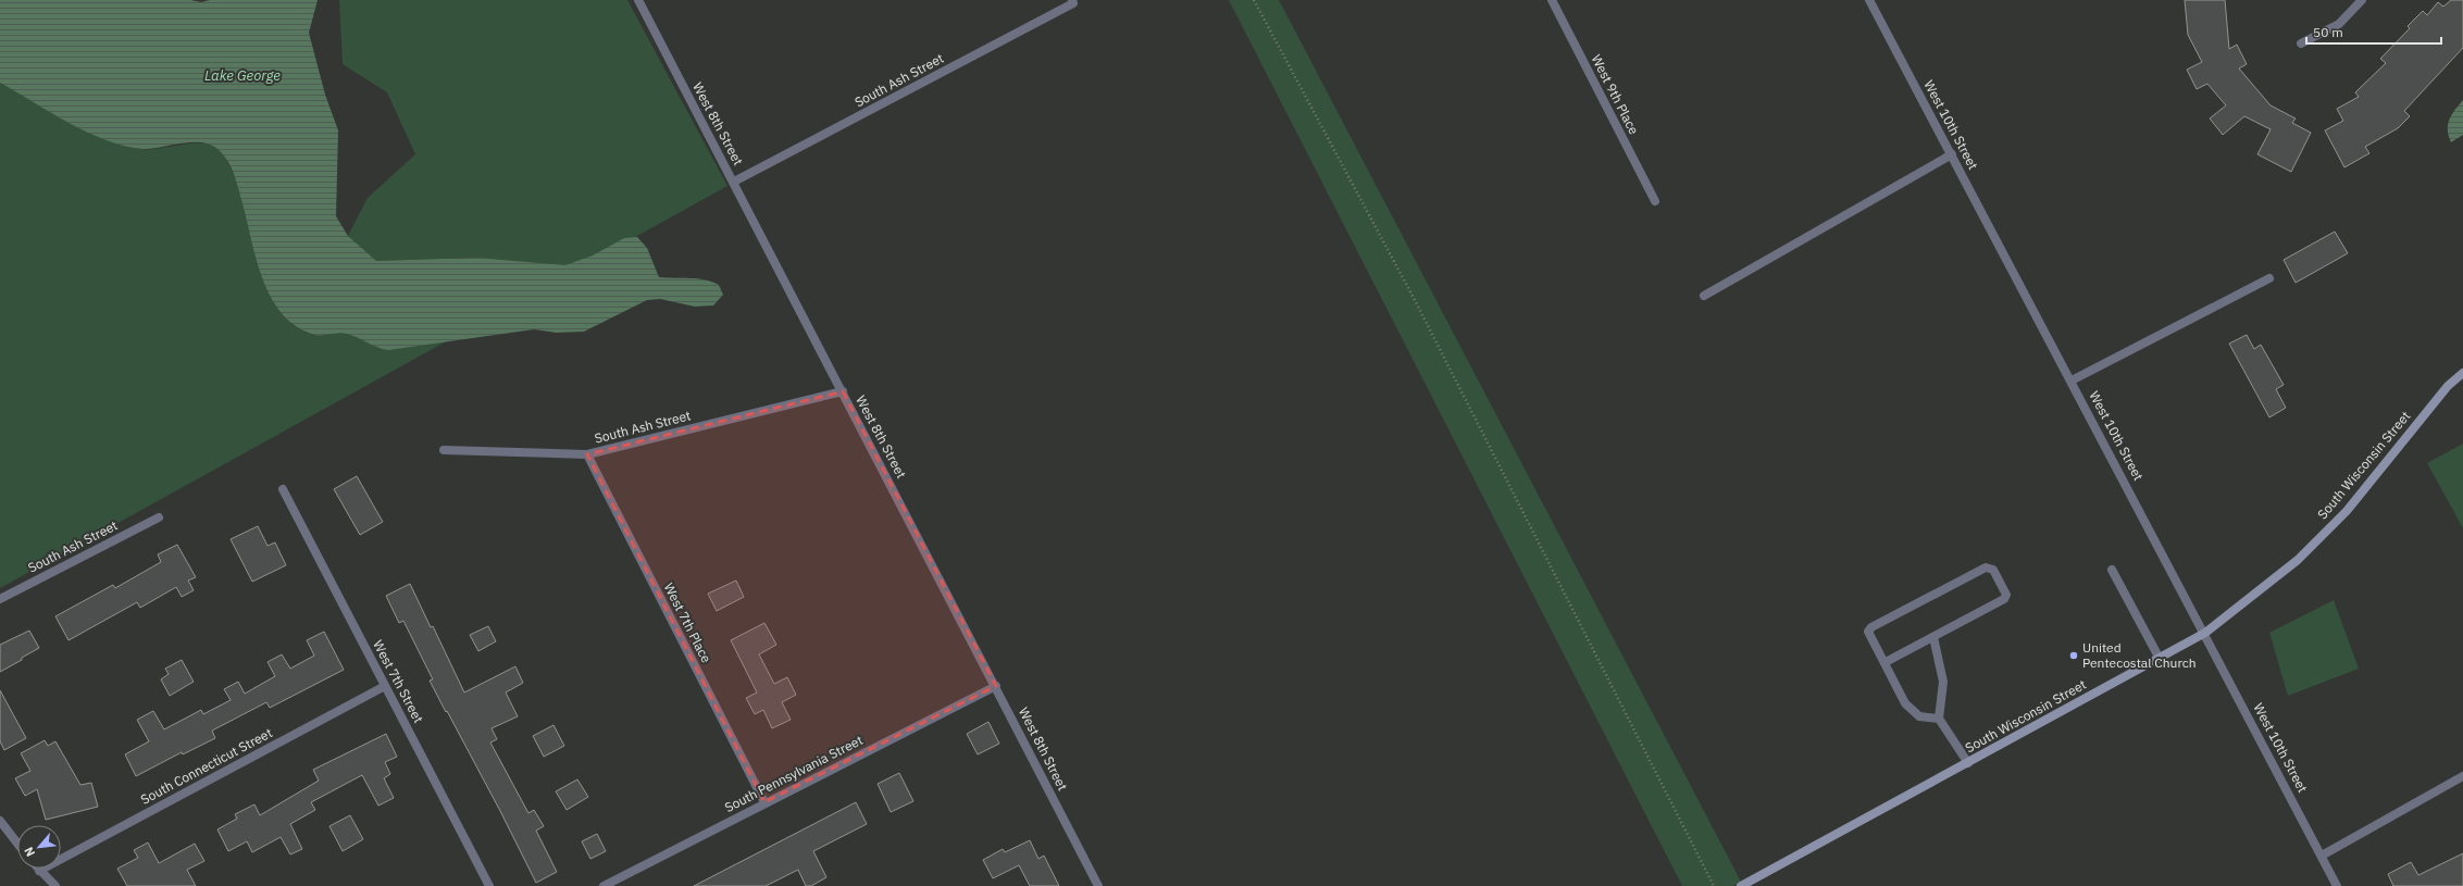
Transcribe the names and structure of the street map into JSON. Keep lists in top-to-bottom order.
{
  "streets": {
    "street": [
      "South Ash Street",
      "West 9th Place",
      "West 8th Street",
      "West 10th Street",
      "South Wisconsin Street",
      "West 7th Place",
      "West 7th Street",
      "South Connecticut Street",
      "South Pennsylvania Street"
    ]
  },
  "crossings": [
    ["South Ash Street", "West 8th Street"],
    ["South Ash Street", "West 7th Place"],
    ["West 8th Street", "South Pennsylvania Street"],
    ["West 10th Street", "South Wisconsin Street"],
    ["West 7th Place", "South Pennsylvania Street"],
    ["West 7th Street", "South Connecticut Street"]
  ],
  "water": ["Lake George"],
  "places": ["United Pentecostal Church"],
  "scale_bar": "50 m",
  "north": "bottom left"
}
